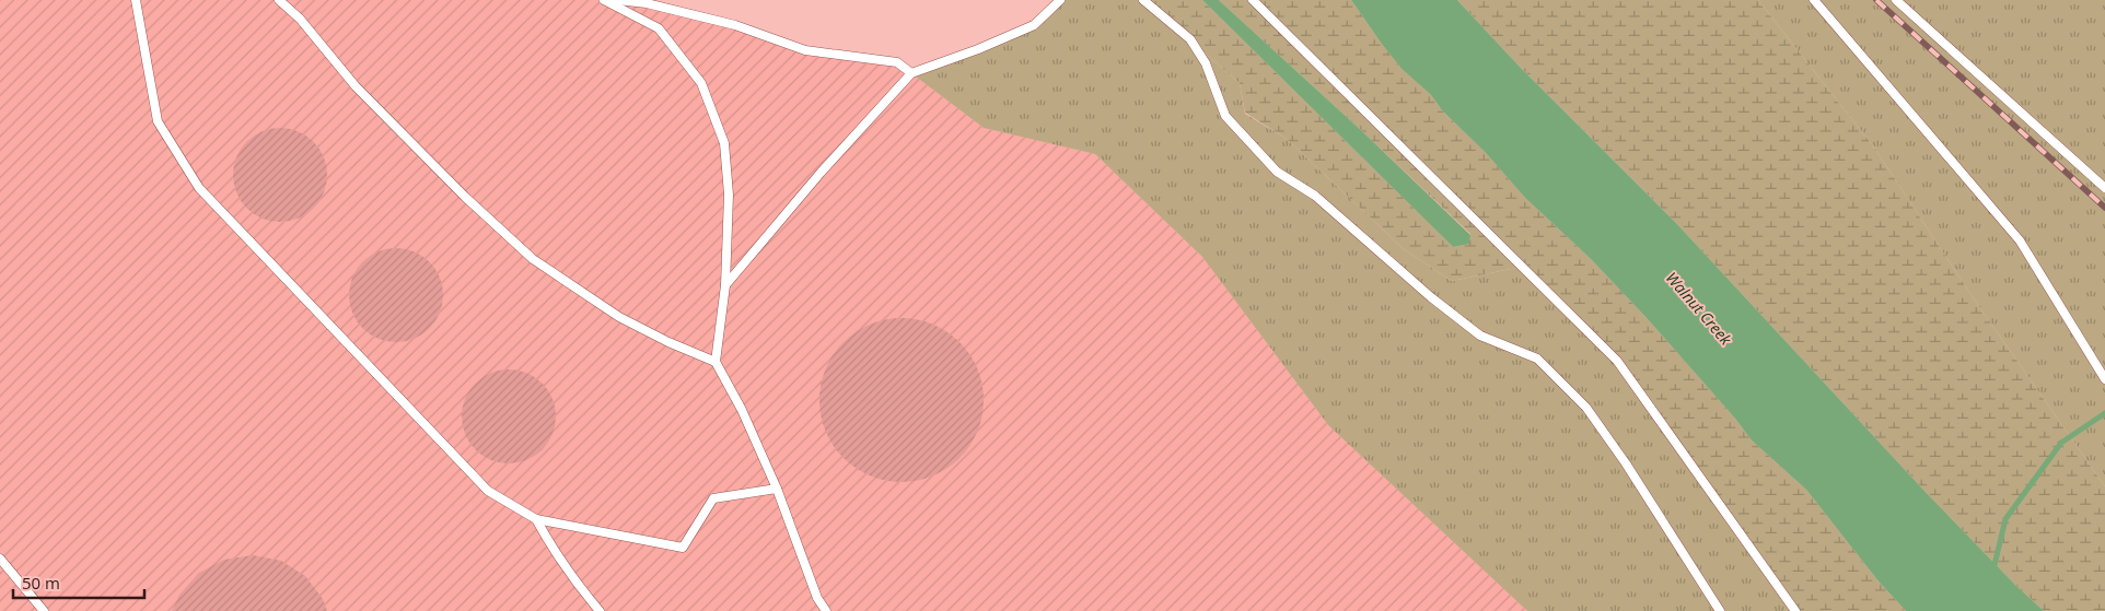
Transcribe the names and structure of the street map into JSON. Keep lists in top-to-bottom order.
{
  "water": ["Walnut Creek"],
  "scale_bar": "50 m"
}
